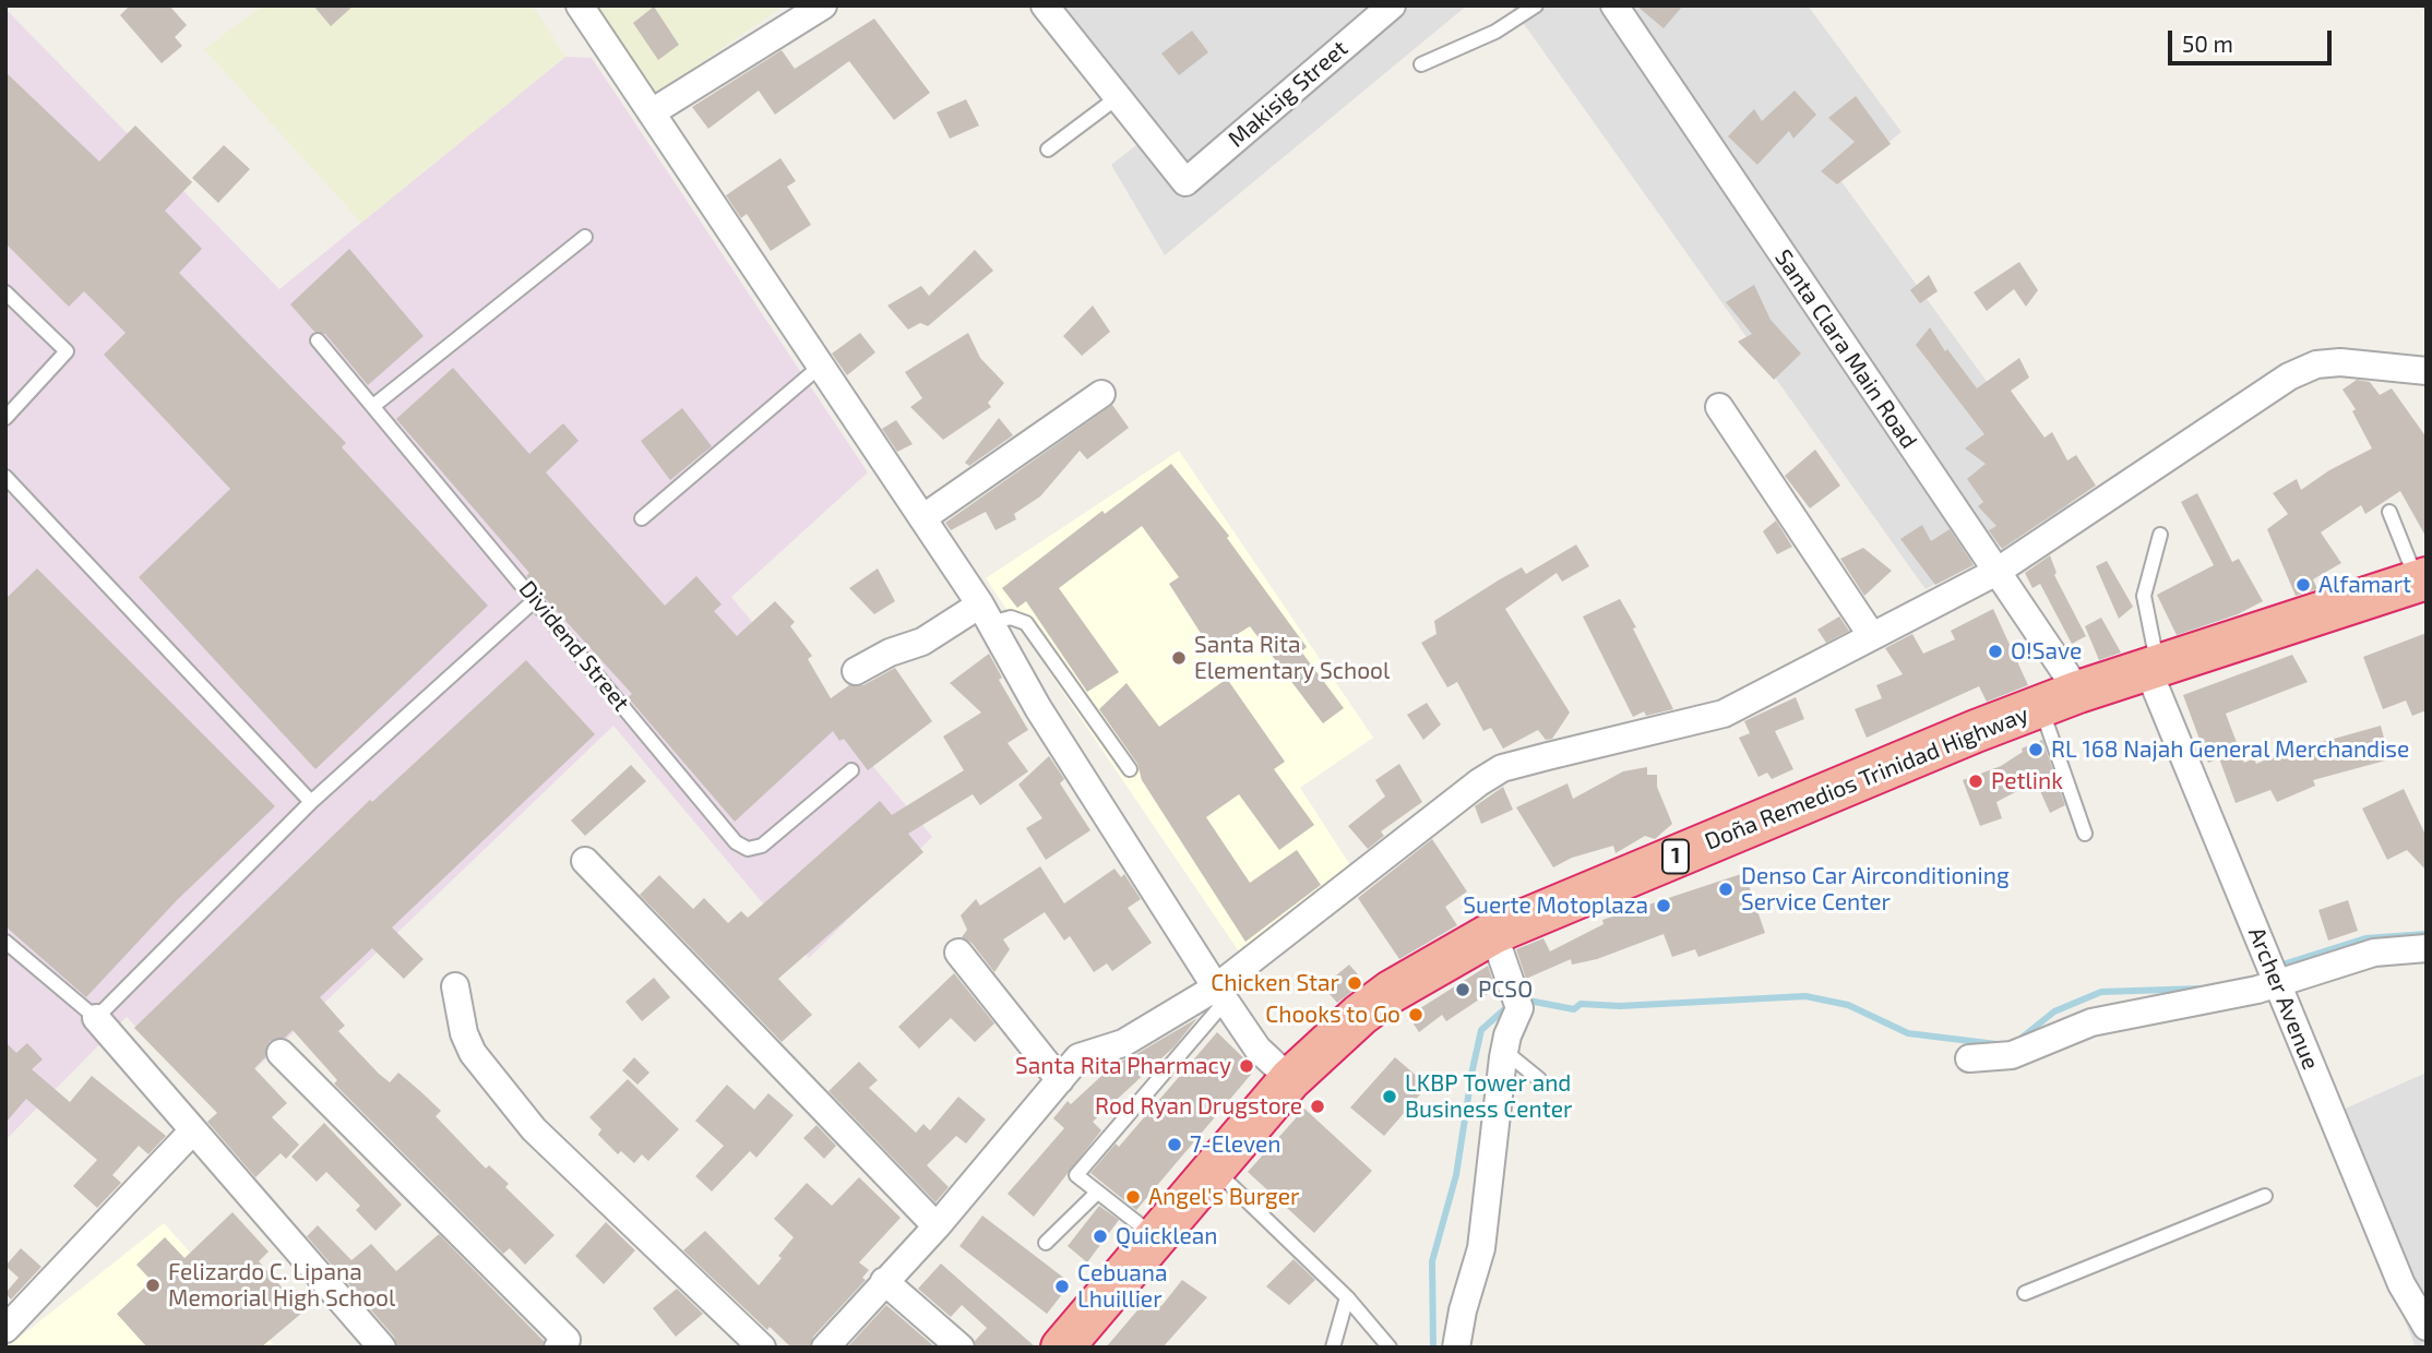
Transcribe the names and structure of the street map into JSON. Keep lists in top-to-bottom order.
{
  "streets": {
    "highway": ["Doña Remedios Trinidad Highway", "1"],
    "street": ["Makisig Street", "Santa Clara Main Road", "Archer Avenue"],
    "lane": ["Dividend Street"]
  },
  "crossings": [
    ["Santa Clara Main Road", "Doña Remedios Trinidad Highway"],
    ["Doña Remedios Trinidad Highway", "Archer Avenue"]
  ],
  "places": [
    "Alfamart",
    "O!Save",
    "Santa Rita Elementary School",
    "RL 168 Najah General Merchandise",
    "Petlink",
    "Denso Car Airconditioning Service Center",
    "Suerte Motoplaza",
    "Chicken Star",
    "PCSO",
    "Chooks to Go",
    "Santa Rita Pharmacy",
    "LKBP Tower and Business Center",
    "Rod Ryan Drugstore",
    "7-Eleven",
    "Angel's Burger",
    "Quicklean",
    "Felizardo C. Lipana Memorial High School",
    "Cebuana Lhuillier"
  ],
  "scale_bar": "50 m"
}
